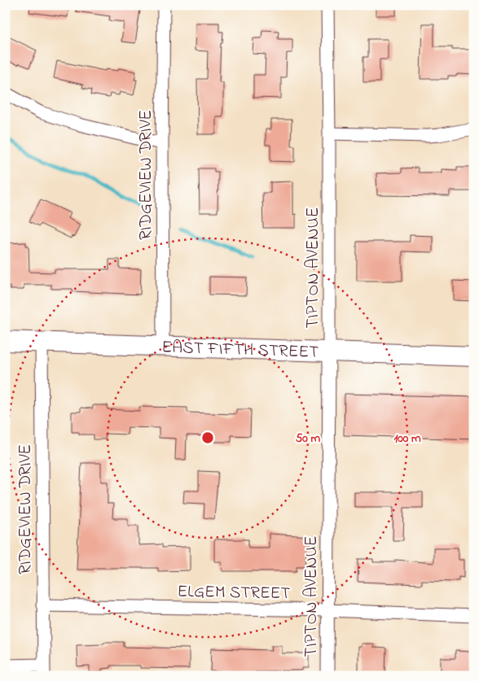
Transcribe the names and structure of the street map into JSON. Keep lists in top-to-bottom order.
{
  "streets": {
    "main road": ["EAST FIFTH STREET"],
    "street": ["RIDGEVIEW DRIVE", "TIPTON AVENUE", "ELGEM STREET"]
  },
  "crossings": [
    ["RIDGEVIEW DRIVE", "EAST FIFTH STREET"],
    ["RIDGEVIEW DRIVE", "ELGEM STREET"],
    ["TIPTON AVENUE", "EAST FIFTH STREET"],
    ["TIPTON AVENUE", "ELGEM STREET"]
  ],
  "rings": ["50 m", "100 m"]
}
